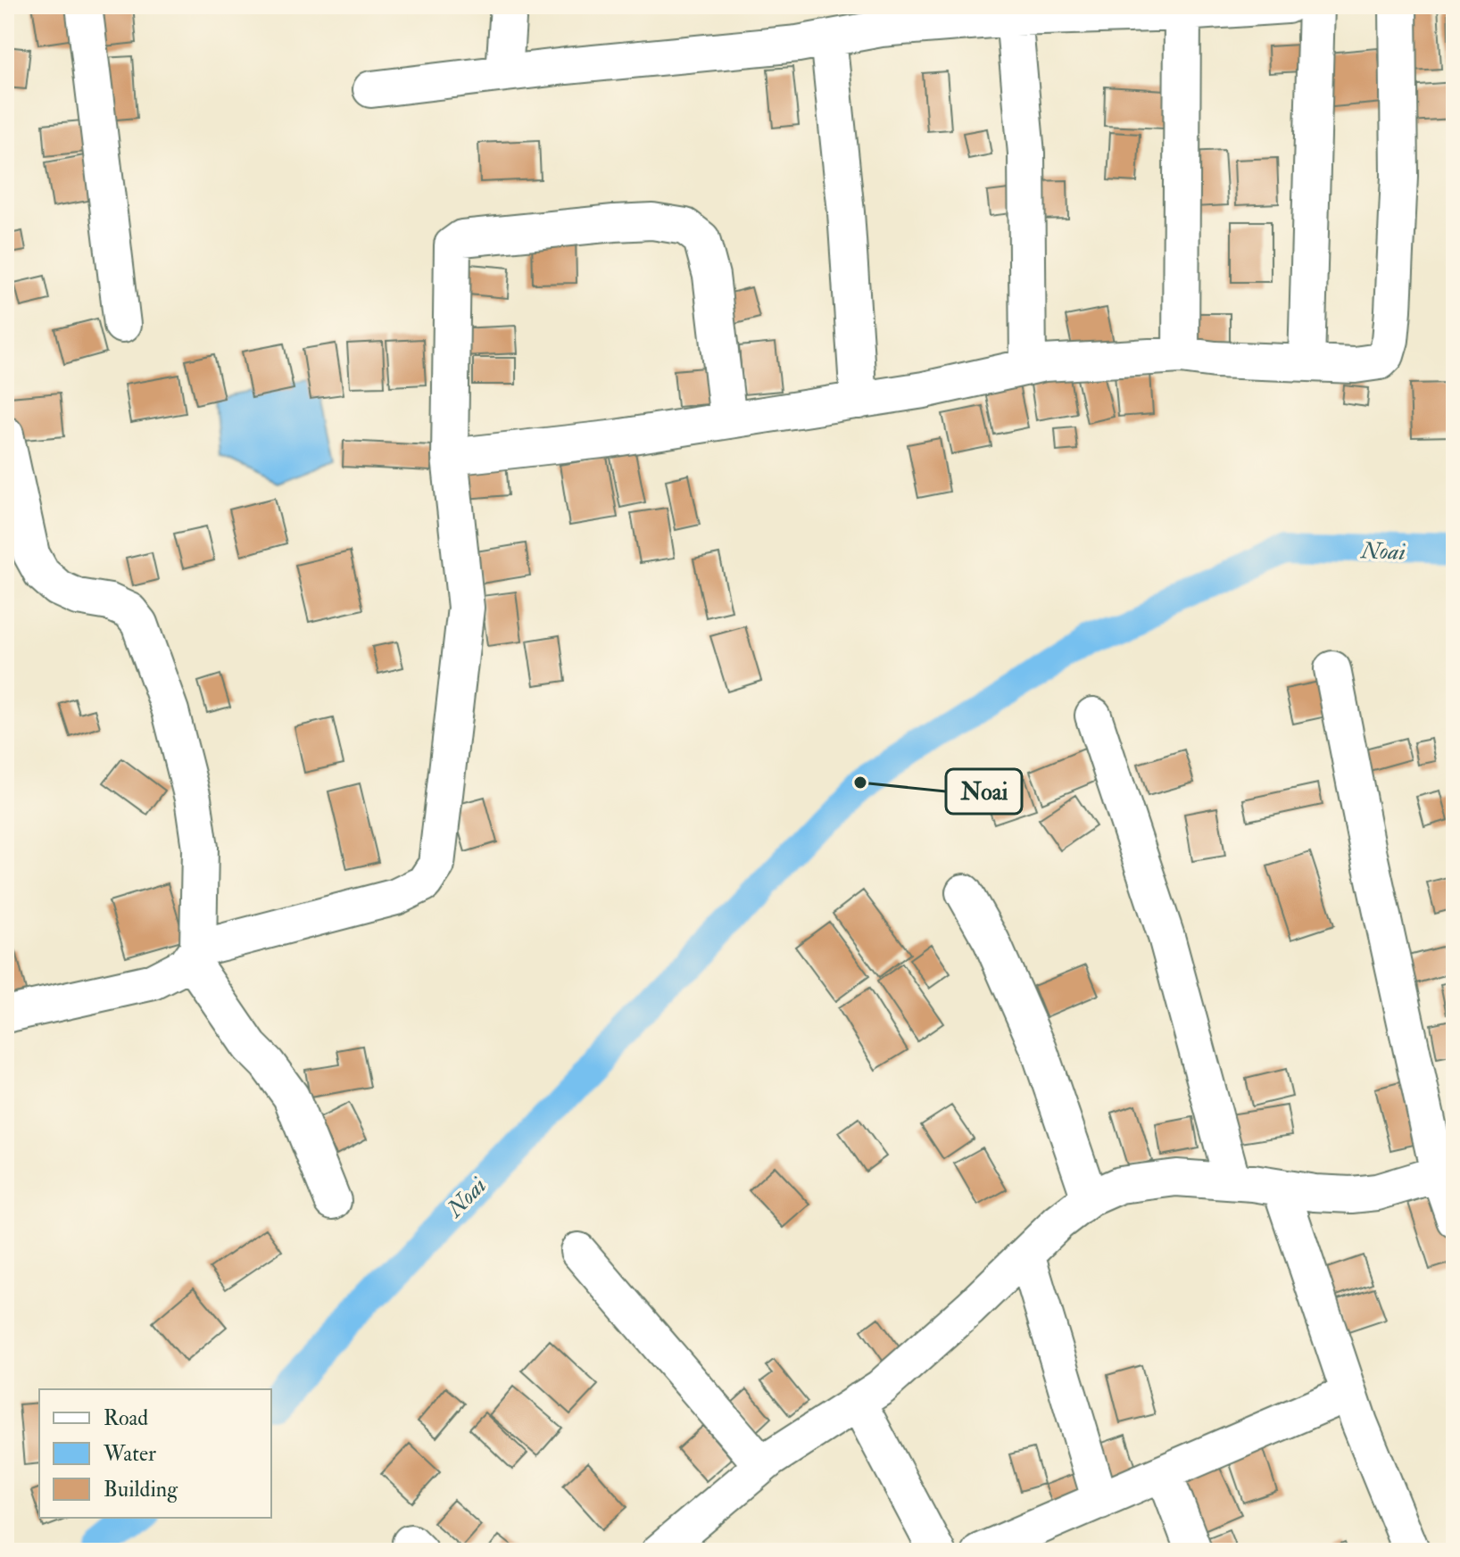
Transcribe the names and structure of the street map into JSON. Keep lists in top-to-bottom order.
{
  "water": ["Noai"],
  "places": ["Noai"],
  "legend": ["Road", "Water", "Building"]
}
